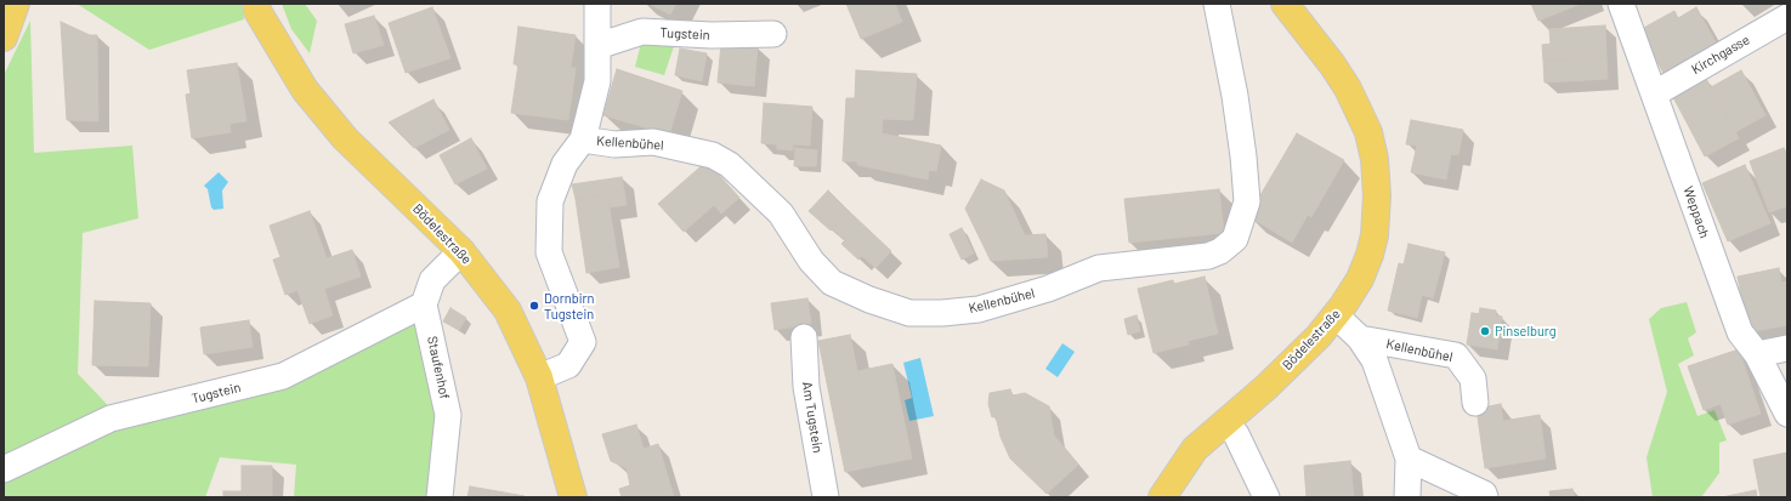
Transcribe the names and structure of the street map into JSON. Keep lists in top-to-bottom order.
{
  "streets": {
    "main road": ["Bödelestraße"],
    "street": [
      "Tugstein",
      "Kirchgasse",
      "Kellenbühel",
      "Weppach",
      "Staufenhof",
      "Am Tugstein"
    ]
  },
  "crossings": [
    ["Tugstein", "Staufenhof"],
    ["Kirchgasse", "Weppach"],
    ["Kellenbühel", "Bödelestraße"]
  ],
  "places": ["Dornbirn Tugstein", "Pinselburg"]
}
